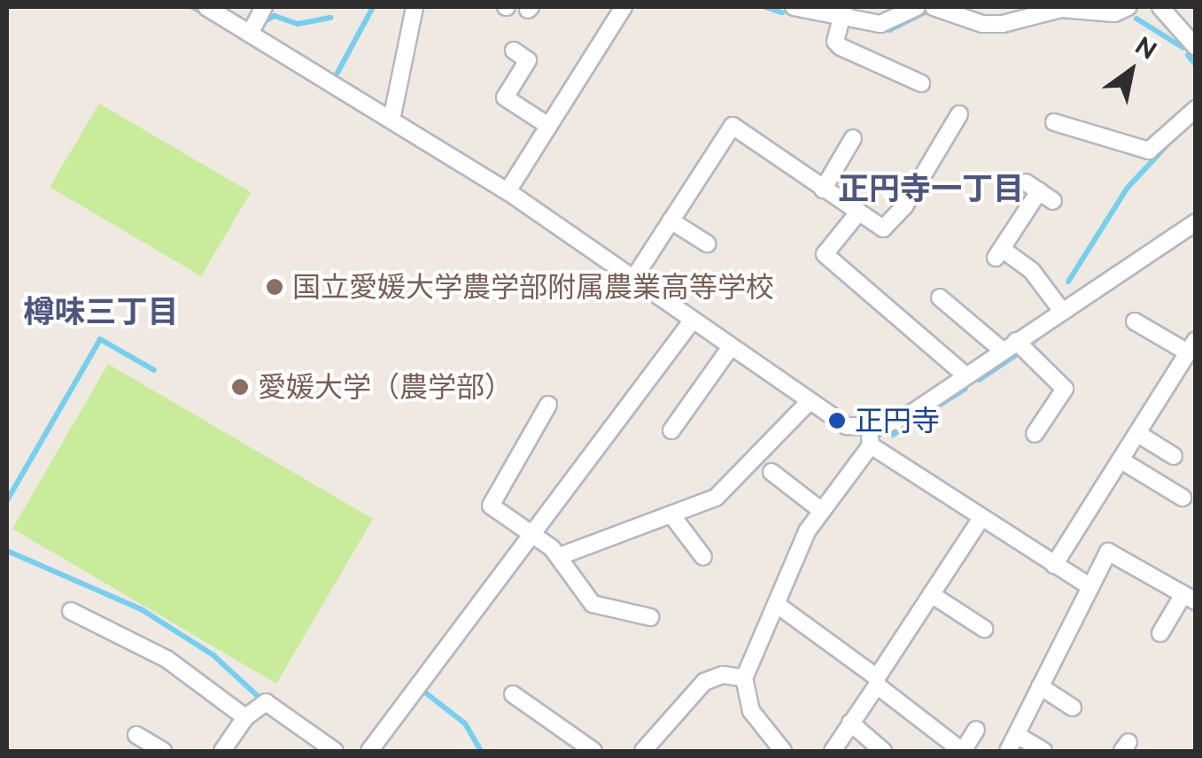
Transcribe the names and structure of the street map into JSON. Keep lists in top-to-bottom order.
{
  "districts": ["正円寺一丁目", "樽味三丁目"],
  "places": ["国立愛媛大学農学部附属農業高等学校", "愛媛大学（農学部）", "正円寺"],
  "north": "top right"
}
